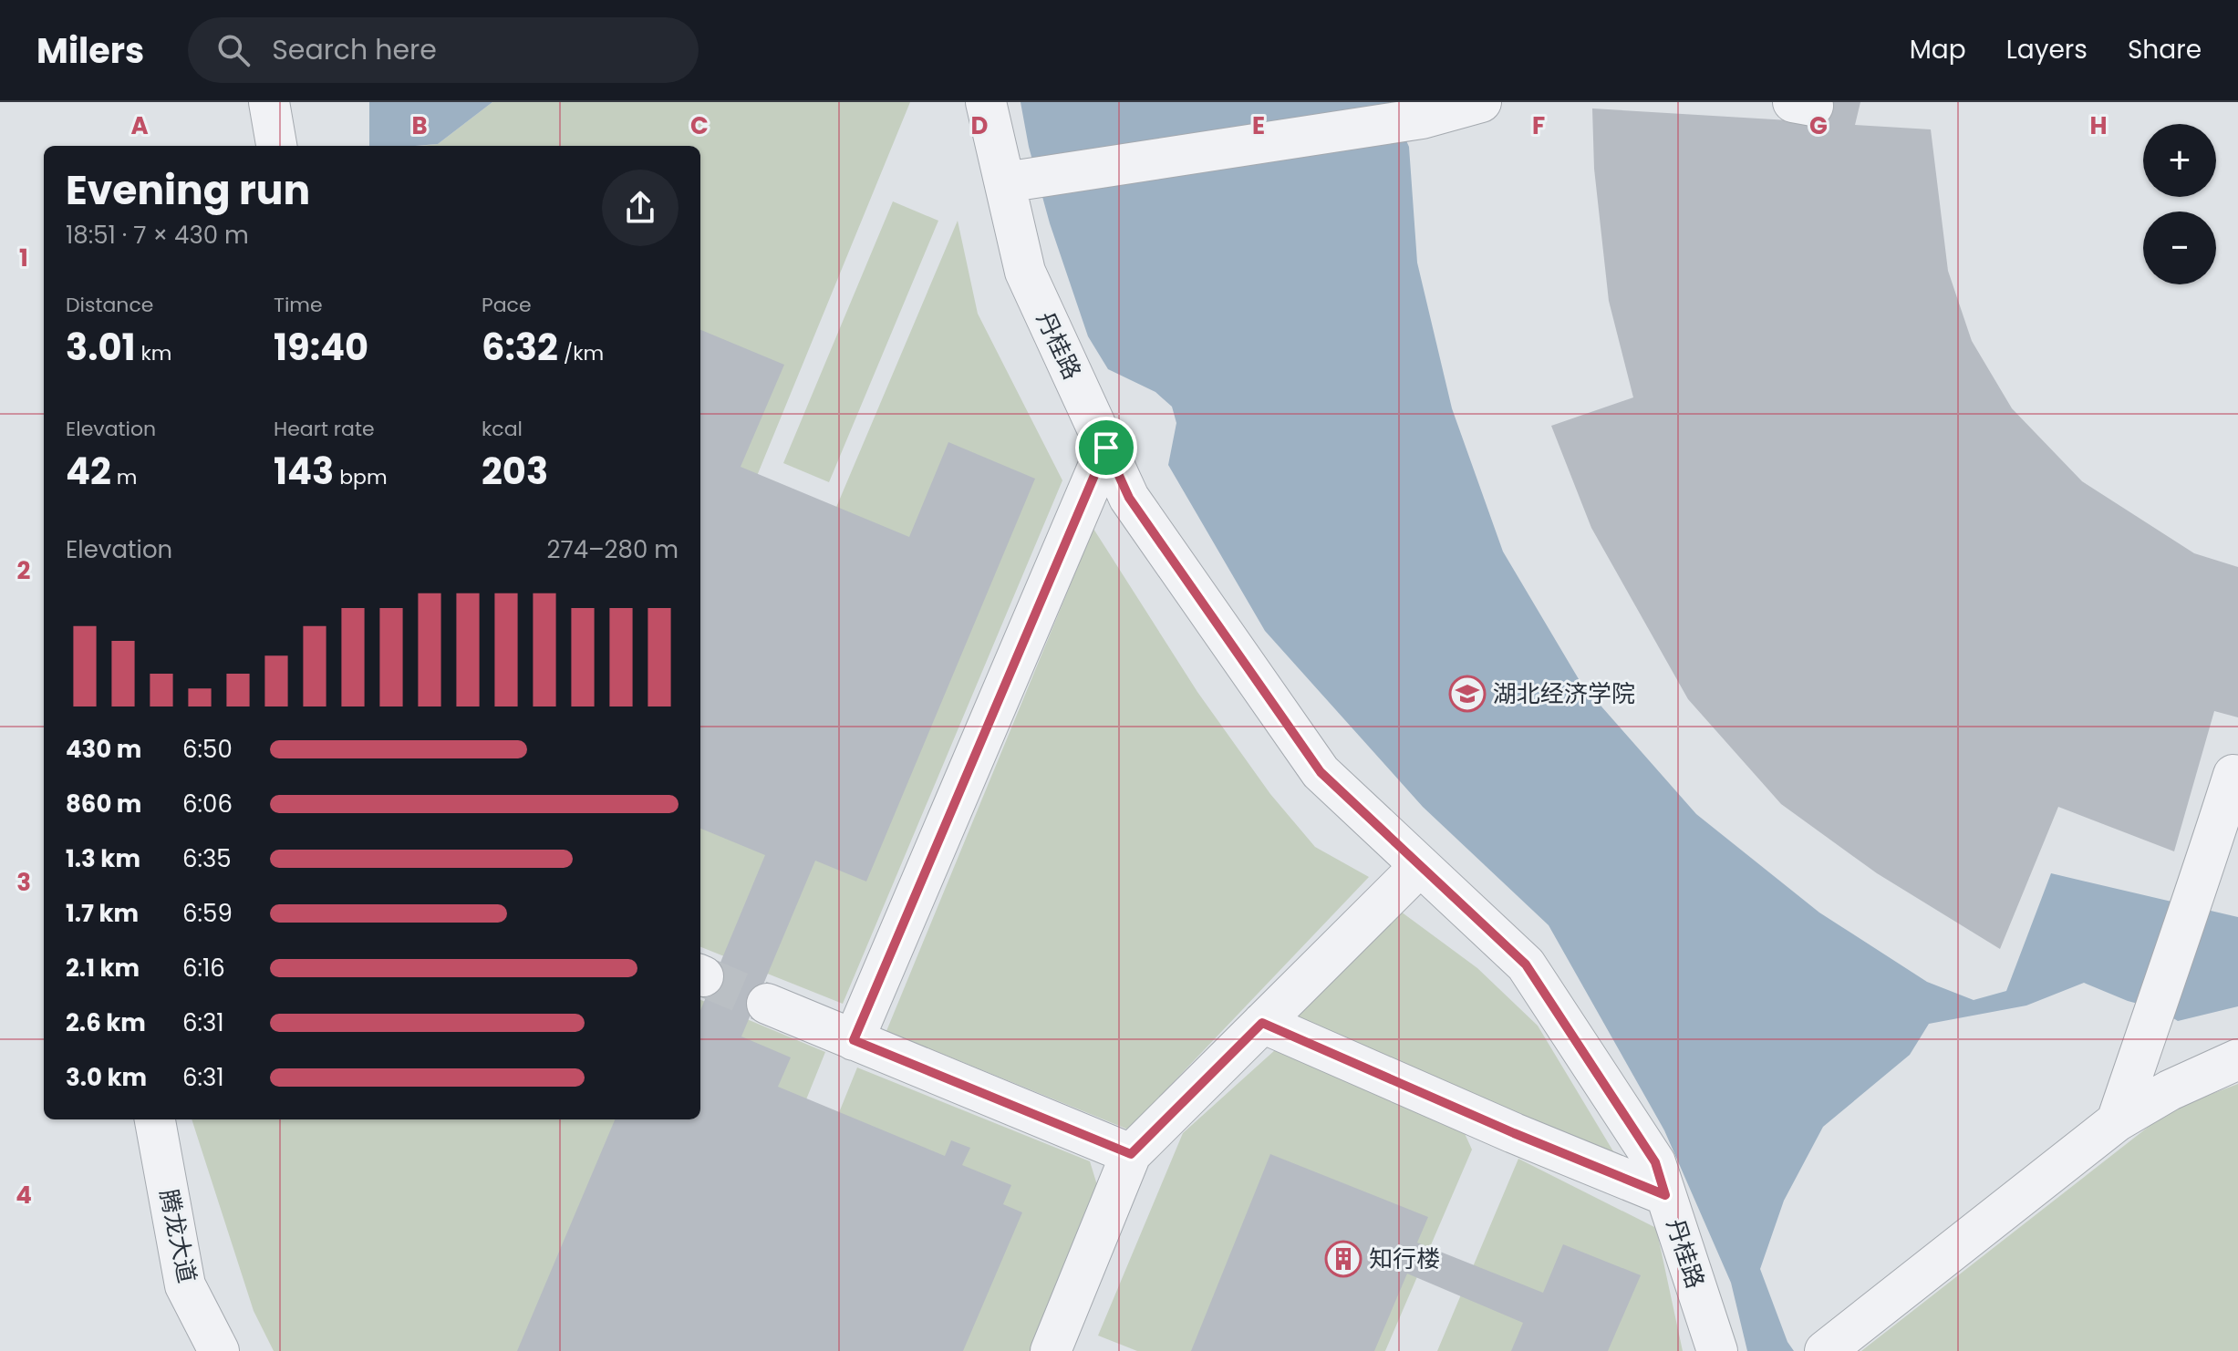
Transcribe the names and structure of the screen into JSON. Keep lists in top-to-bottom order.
{
  "streets": {
    "street": ["丹桂路", "腾龙大道"]
  },
  "places": {
    "school or university": ["湖北经济学院"],
    "building": ["知行楼"]
  },
  "page": {
    "header": "Milers",
    "search": "Search here",
    "nav": ["Map", "Layers", "Share"],
    "map_buttons": ["+", "−"],
    "heading": ["Evening run", "18:51 · 7 × 430 m"],
    "stats": [
      ["Distance", "3.01 km"],
      ["Time", "19:40"],
      ["Pace", "6:32 /km"],
      ["Elevation", "42 m"],
      ["Heart rate", "143 bpm"],
      ["kcal", "203"]
    ],
    "chart": ["Elevation", "274–280 m"],
    "list": [
      {
        "name": "430 m",
        "note": "6:50"
      },
      {
        "name": "860 m",
        "note": "6:06"
      },
      {
        "name": "1.3 km",
        "note": "6:35"
      },
      {
        "name": "1.7 km",
        "note": "6:59"
      },
      {
        "name": "2.1 km",
        "note": "6:16"
      },
      {
        "name": "2.6 km",
        "note": "6:31"
      },
      {
        "name": "3.0 km",
        "note": "6:31"
      }
    ]
  },
  "grid": {
    "columns": [
      "A",
      "B",
      "C",
      "D",
      "E",
      "F",
      "G",
      "H"
    ],
    "rows": [
      "1",
      "2",
      "3",
      "4"
    ]
  }
}
